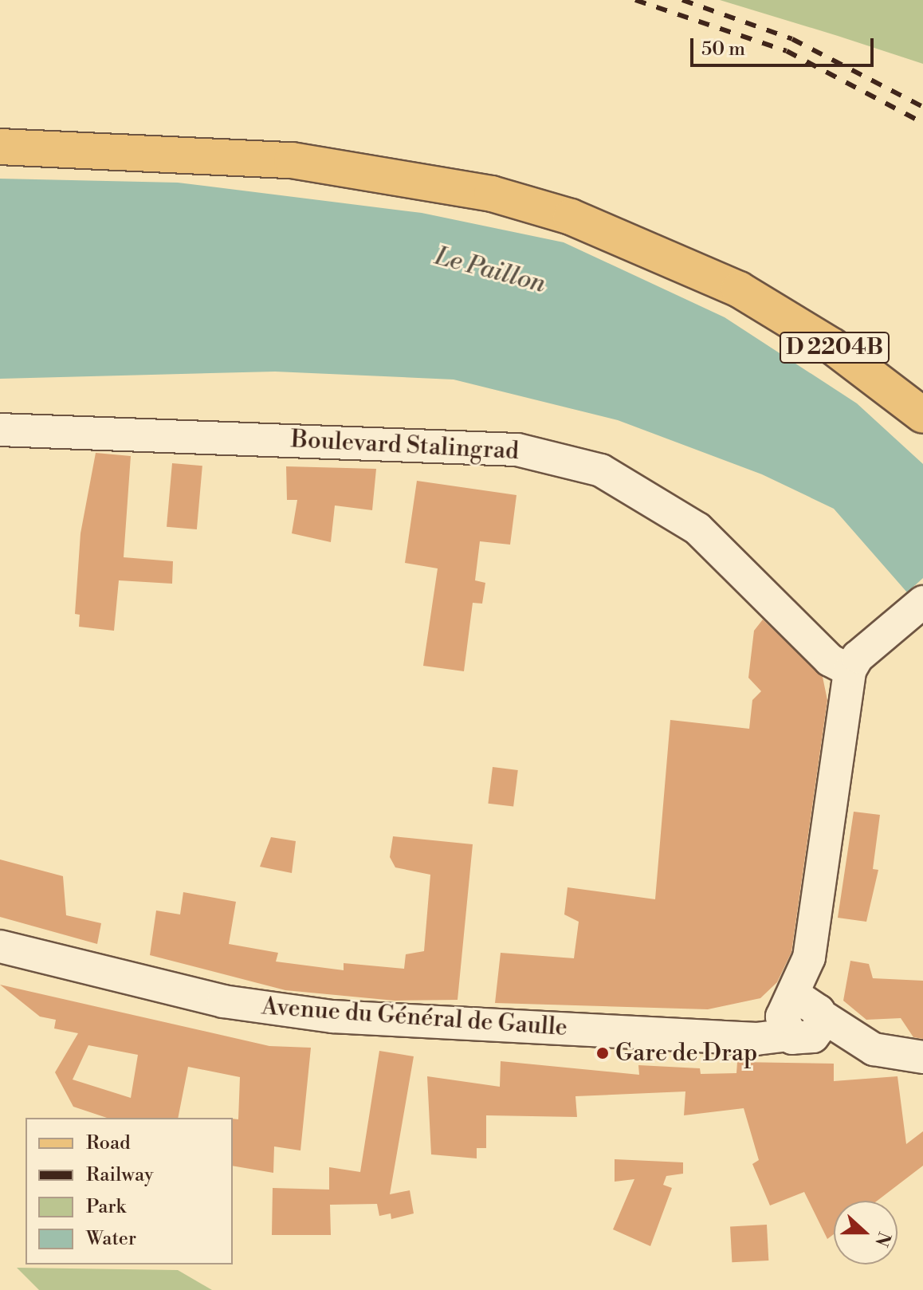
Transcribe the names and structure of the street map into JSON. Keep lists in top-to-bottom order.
{
  "streets": {
    "main road": ["D 2204B"],
    "street": ["Boulevard Stalingrad", "Avenue du Général de Gaulle"]
  },
  "water": ["Le Paillon"],
  "places": ["Gare de Drap"],
  "legend": [
    "Road",
    "Railway",
    "Park",
    "Water"
  ],
  "scale_bar": "50 m",
  "north": "right"
}
